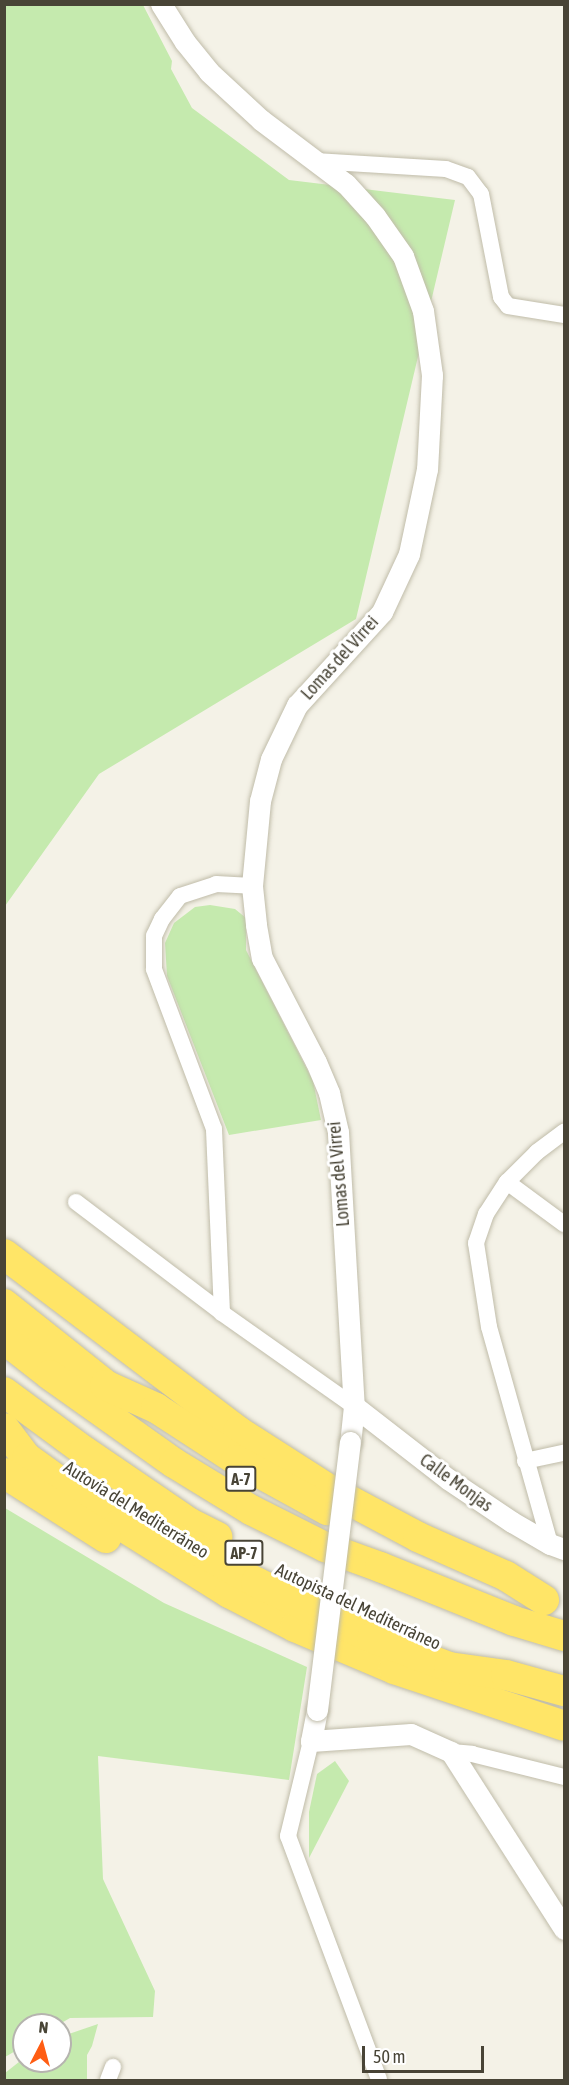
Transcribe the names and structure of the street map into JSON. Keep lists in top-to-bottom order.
{
  "streets": {
    "highway": [
      "A-7",
      "Autovía del Mediterráneo",
      "AP-7",
      "Autopista del Mediterráneo"
    ],
    "street": ["Lomas del Virrei", "Calle Monjas"]
  },
  "crossings": [
    ["Lomas del Virrei", "Calle Monjas"],
    ["A-7", "AP-7"],
    ["Autovía del Mediterráneo", "Autopista del Mediterráneo"]
  ],
  "scale_bar": "50 m",
  "north": "top"
}
